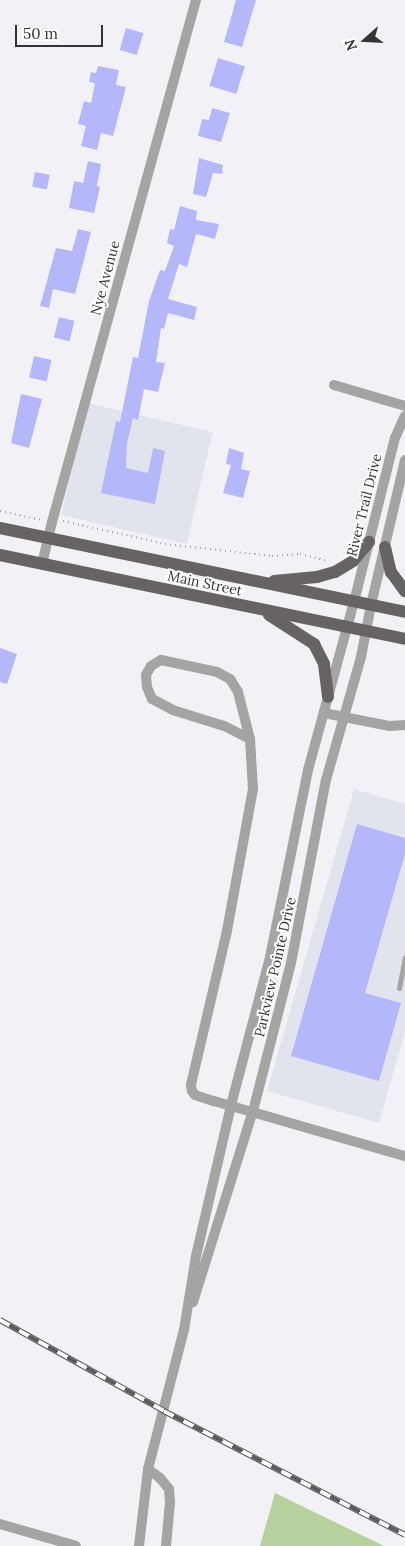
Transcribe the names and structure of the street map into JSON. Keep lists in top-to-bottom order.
{
  "streets": {
    "main road": ["Main Street"],
    "street": ["Nye Avenue", "River Trail Drive", "Parkview Pointe Drive"]
  },
  "crossings": [
    ["Nye Avenue", "Main Street"],
    ["River Trail Drive", "Main Street"],
    ["River Trail Drive", "Parkview Pointe Drive"],
    ["Main Street", "Parkview Pointe Drive"]
  ],
  "scale_bar": "50 m",
  "north": "left"
}
